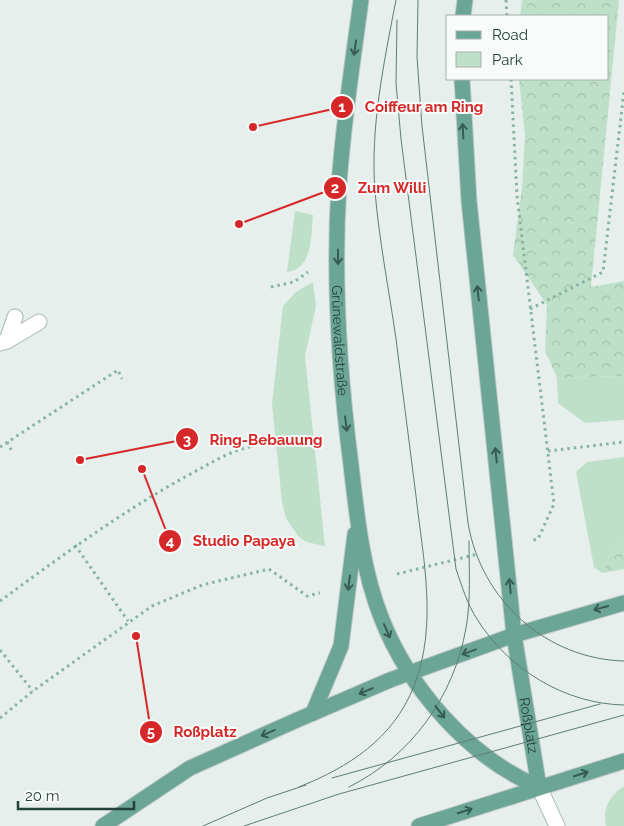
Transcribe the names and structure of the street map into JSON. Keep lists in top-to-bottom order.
{
  "streets": {
    "main road": ["Grünewaldstraße", "Roßplatz"]
  },
  "places": [
    "Coiffeur am Ring",
    "Zum Willi",
    "Ring-Bebauung",
    "Studio Papaya",
    "Roßplatz"
  ],
  "legend": ["Road", "Park"],
  "scale_bar": "20 m"
}
